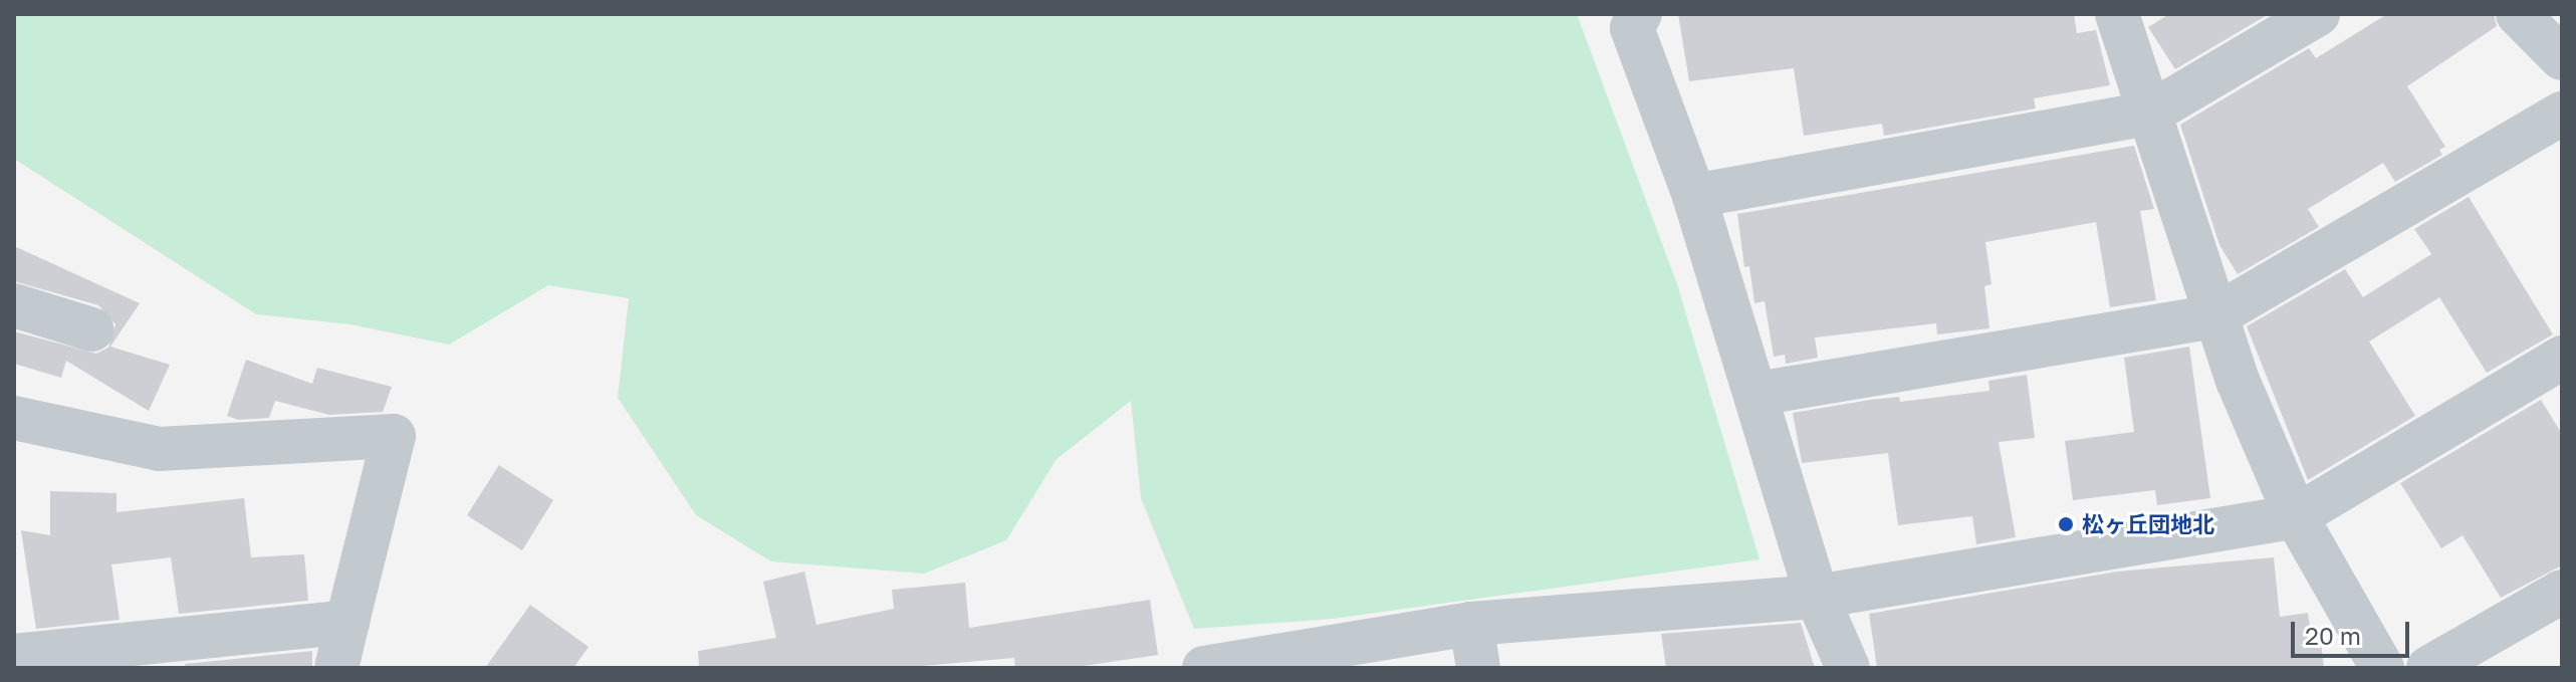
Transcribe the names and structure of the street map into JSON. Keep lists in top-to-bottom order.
{
  "places": ["松ヶ丘団地北"],
  "scale_bar": "20 m"
}
